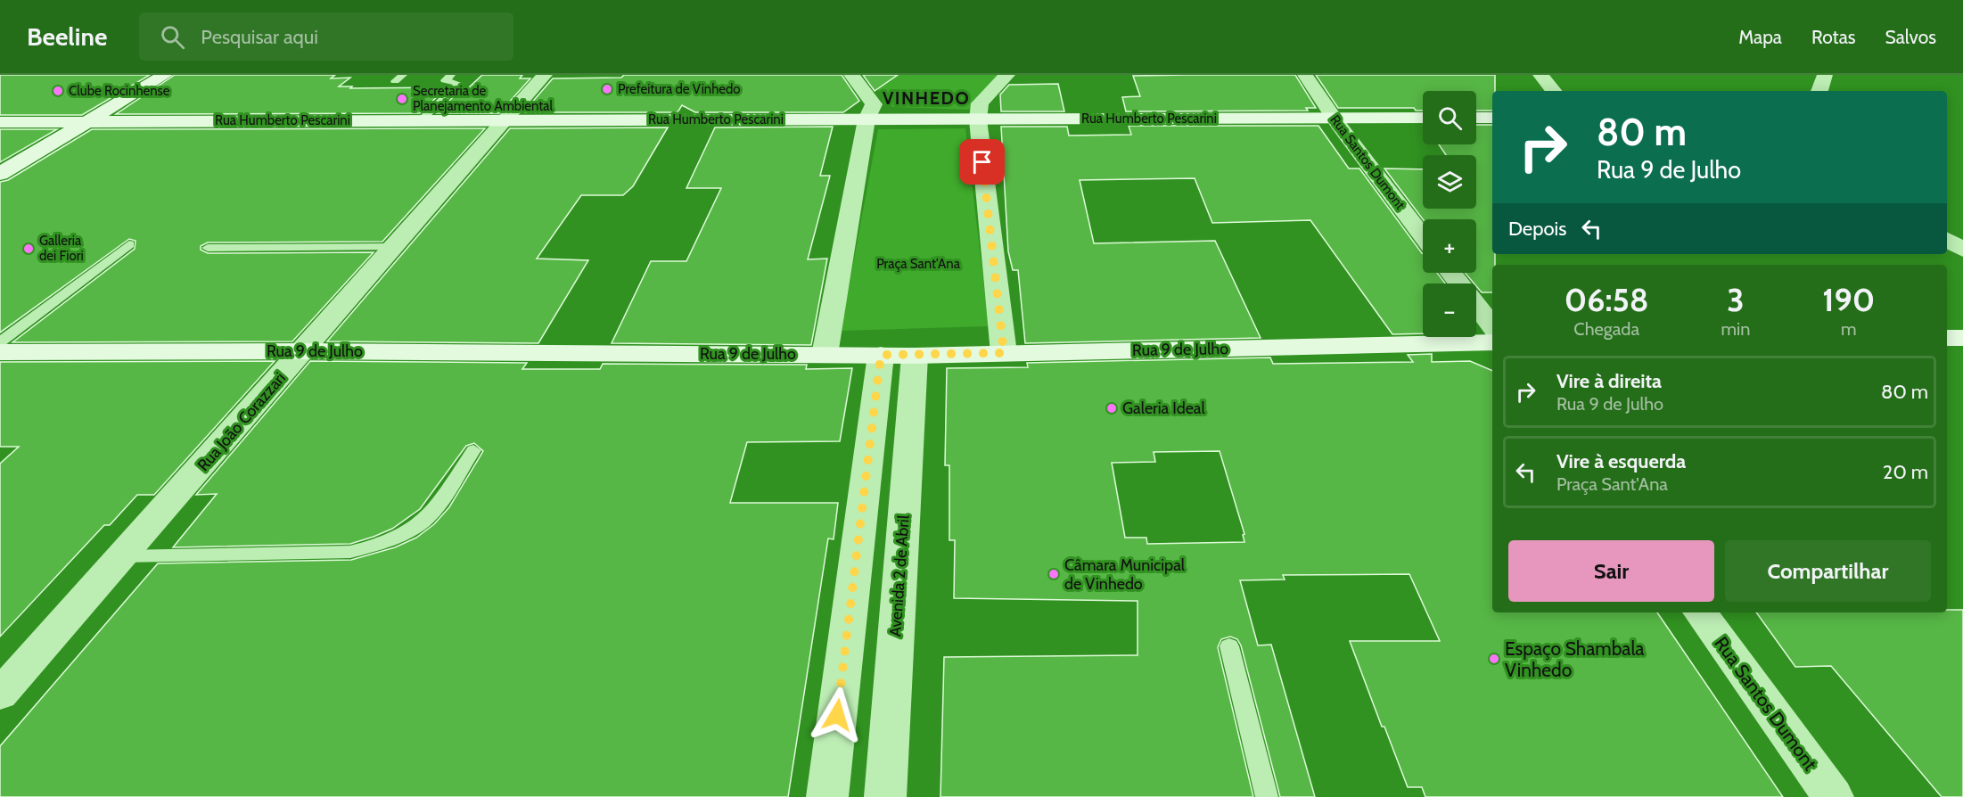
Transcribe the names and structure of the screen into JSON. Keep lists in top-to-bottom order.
{
  "streets": {
    "street": [
      "Rua Humberto Pescarini",
      "Rua Santos Dumont",
      "Rua 9 de Julho",
      "Rua João Corazzari",
      "Avenida 2 de Abril"
    ]
  },
  "crossings": [
    ["Rua Humberto Pescarini", "Rua Santos Dumont"],
    ["Rua Humberto Pescarini", "Rua João Corazzari"],
    ["Rua 9 de Julho", "Rua João Corazzari"],
    ["Rua 9 de Julho", "Avenida 2 de Abril"]
  ],
  "districts": ["VINHEDO"],
  "parks": ["Praça Sant'Ana"],
  "places": [
    "Prefeitura de Vinhedo",
    "Clube Rocinhense",
    "Secretaria de Planejamento Ambiental",
    "Galleria dei Fiori",
    "Galeria Ideal",
    "Câmara Municipal de Vinhedo",
    "Espaço Shambala Vinhedo"
  ],
  "page": {
    "header": "Beeline",
    "search": "Pesquisar aqui",
    "nav": ["Mapa", "Rotas", "Salvos"],
    "map_buttons": ["+", "−"],
    "turn": ["80 m", "Rua 9 de Julho"],
    "then": "Depois",
    "eta": [
      "06:58",
      "Chegada",
      "3",
      "min",
      "190",
      "m"
    ],
    "list": [
      {
        "name": "Vire à direita",
        "note": "Rua 9 de Julho",
        "value": "80 m"
      },
      {
        "name": "Vire à esquerda",
        "note": "Praça Sant'Ana",
        "value": "20 m"
      }
    ],
    "buttons": ["Sair", "Compartilhar"]
  }
}
